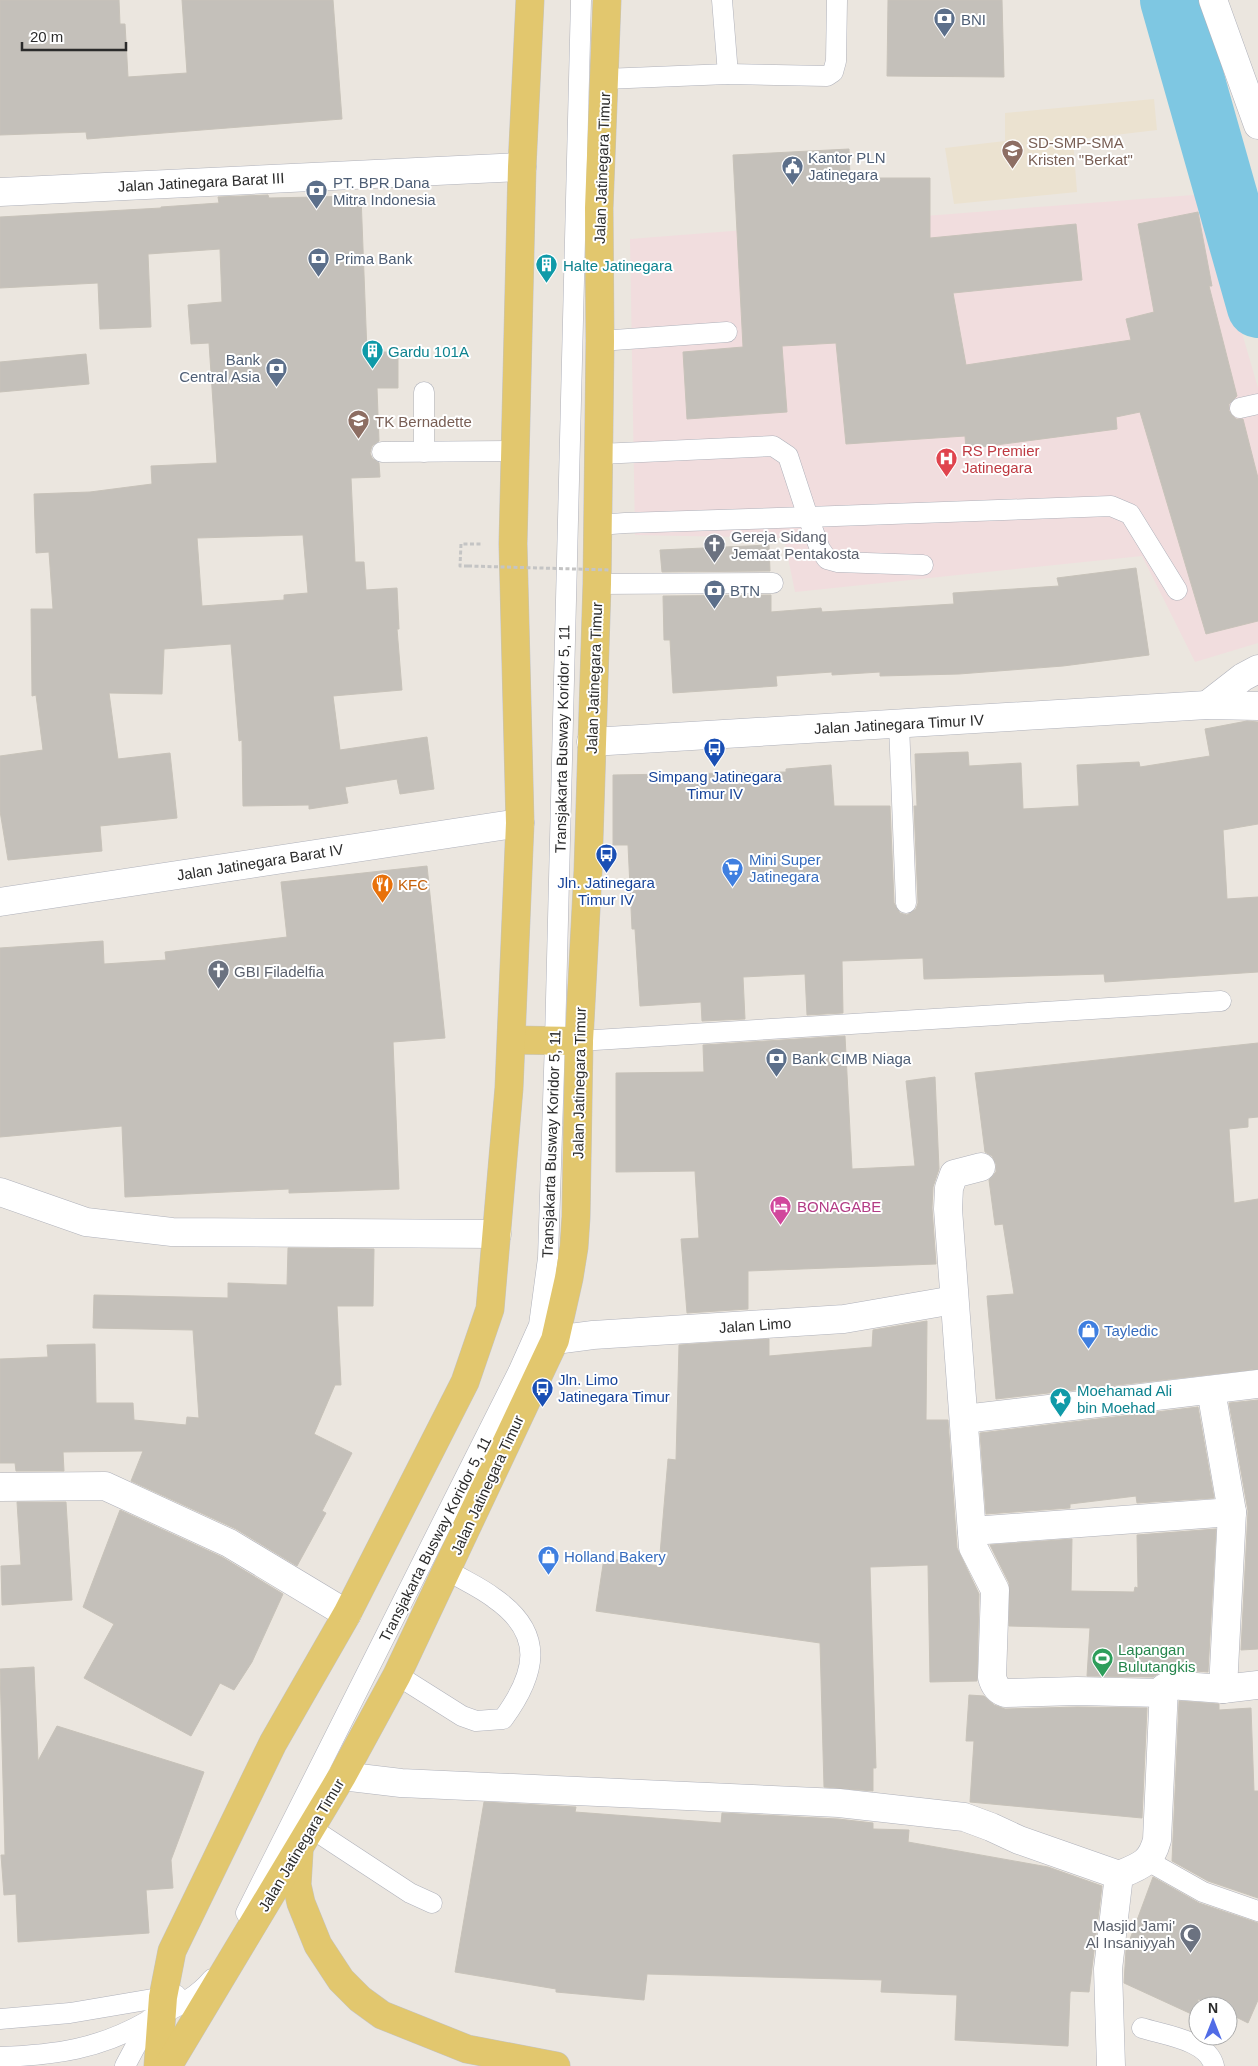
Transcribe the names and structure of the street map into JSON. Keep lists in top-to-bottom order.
{
  "streets": {
    "main road": ["Jalan Jatinegara Timur"],
    "street": [
      "Jalan Jatinegara Barat III",
      "Jalan Jatinegara Timur IV",
      "Jalan Jatinegara Barat IV",
      "Jalan Limo"
    ],
    "lane": ["Transjakarta Busway Koridor 5, 11"]
  },
  "crossings": [
    ["Jalan Jatinegara Timur", "Jalan Jatinegara Timur IV"],
    ["Jalan Jatinegara Timur", "Transjakarta Busway Koridor 5, 11"],
    ["Jalan Jatinegara Timur", "Jalan Limo"]
  ],
  "places": {
    "bank": [
      "BNI",
      "PT. BPR Dana Mitra Indonesia",
      "Prima Bank",
      "Bank Central Asia",
      "BTN",
      "Bank CIMB Niaga"
    ],
    "school or university": ["SD-SMP-SMA Kristen \"Berkat\"", "TK Bernadette"],
    "public building": ["Kantor PLN Jatinegara"],
    "building": ["Halte Jatinegara", "Gardu 101A"],
    "hospital": ["RS Premier Jatinegara"],
    "church": ["Gereja Sidang Jemaat Pentakosta", "GBI Filadelfia"],
    "bus stop": ["Simpang Jatinegara Timur IV", "Jln. Jatinegara Timur IV", "Jln. Limo Jatinegara Timur"],
    "supermarket": ["Mini Super Jatinegara"],
    "restaurant": ["KFC"],
    "hotel": ["BONAGABE"],
    "shop": ["Tayledic", "Holland Bakery"],
    "place": ["Moehamad Ali bin Moehad"],
    "sports": ["Lapangan Bulutangkis"],
    "mosque": ["Masjid Jami' Al Insaniyyah"]
  },
  "scale_bar": "20 m",
  "north": "top"
}
